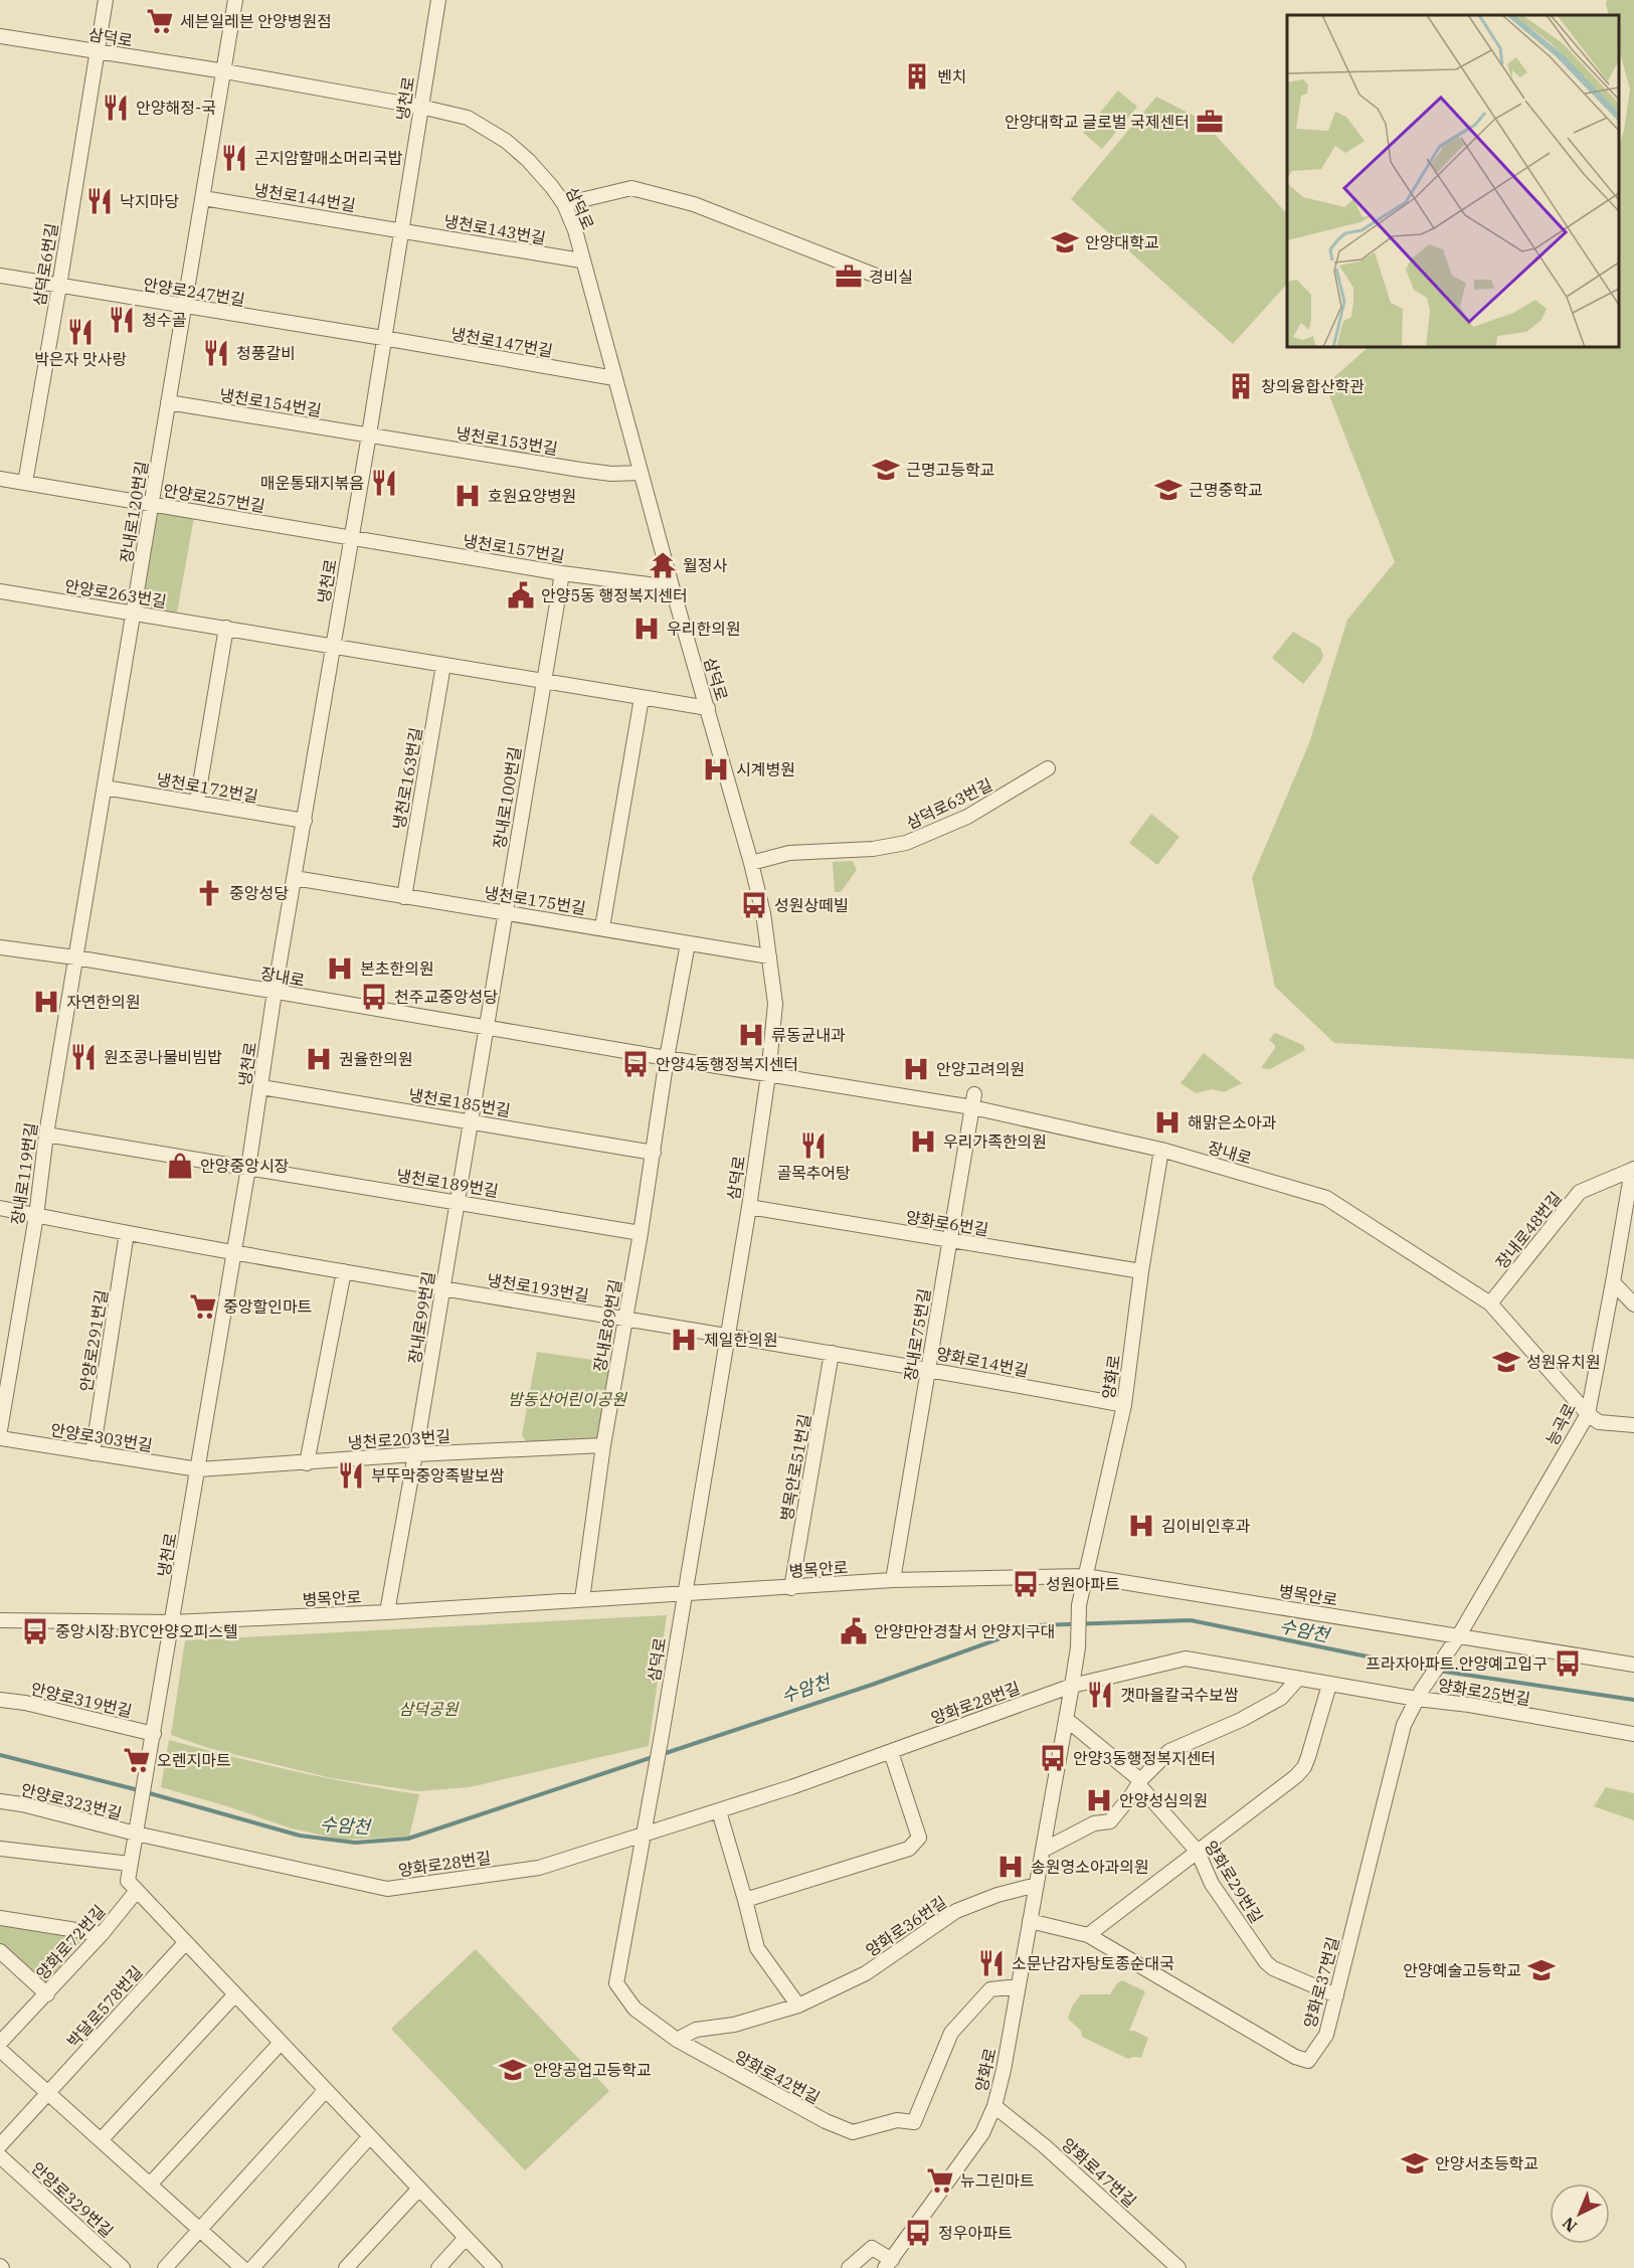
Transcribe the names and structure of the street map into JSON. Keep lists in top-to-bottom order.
{
  "streets": {
    "street": [
      "삼덕로",
      "냉천로",
      "냉천로144번길",
      "냉천로143번길",
      "삼덕로6번길",
      "안양로247번길",
      "냉천로147번길",
      "냉천로154번길",
      "냉천로153번길",
      "안양로257번길",
      "장내로120번길",
      "냉천로157번길",
      "안양로263번길",
      "냉천로163번길",
      "냉천로172번길",
      "장내로100번길",
      "삼덕로63번길",
      "냉천로175번길",
      "장내로",
      "냉천로185번길",
      "장내로119번길",
      "냉천로189번길",
      "양화로6번길",
      "장내로48번길",
      "냉천로193번길",
      "장내로99번길",
      "장내로89번길",
      "장내로75번길",
      "안양로291번길",
      "양화로14번길",
      "양화로",
      "능곡로",
      "안양로303번길",
      "냉천로203번길",
      "병목안로51번길",
      "병목안로",
      "양화로25번길",
      "안양로319번길",
      "양화로28번길",
      "안양로323번길",
      "양화로29번길",
      "양화로36번길",
      "양화로72번길",
      "양화로37번길",
      "박달로578번길",
      "양화로42번길",
      "양화로47번길",
      "안양로329번길"
    ]
  },
  "crossings": [
    ["삼덕로", "냉천로"],
    ["삼덕로", "냉천로143번길"],
    ["삼덕로", "삼덕로6번길"],
    ["삼덕로", "냉천로147번길"],
    ["삼덕로", "냉천로153번길"],
    ["삼덕로", "장내로120번길"],
    ["삼덕로", "냉천로157번길"],
    ["삼덕로", "삼덕로63번길"],
    ["삼덕로", "냉천로175번길"],
    ["삼덕로", "장내로"],
    ["삼덕로", "양화로6번길"],
    ["삼덕로", "냉천로193번길"],
    ["삼덕로", "양화로14번길"],
    ["삼덕로", "병목안로"],
    ["삼덕로", "양화로28번길"],
    ["삼덕로", "양화로42번길"],
    ["냉천로", "냉천로144번길"],
    ["냉천로", "냉천로143번길"],
    ["냉천로", "안양로247번길"],
    ["냉천로", "냉천로147번길"],
    ["냉천로", "냉천로154번길"],
    ["냉천로", "냉천로153번길"],
    ["냉천로", "안양로257번길"],
    ["냉천로", "냉천로157번길"],
    ["냉천로", "안양로263번길"],
    ["냉천로", "냉천로172번길"],
    ["냉천로", "냉천로175번길"],
    ["냉천로", "장내로"],
    ["냉천로", "냉천로185번길"],
    ["냉천로", "냉천로189번길"],
    ["냉천로", "냉천로193번길"],
    ["냉천로", "안양로303번길"],
    ["냉천로", "냉천로203번길"],
    ["냉천로", "병목안로"],
    ["냉천로", "안양로319번길"],
    ["냉천로144번길", "냉천로143번길"],
    ["냉천로144번길", "장내로120번길"],
    ["삼덕로6번길", "안양로247번길"],
    ["삼덕로6번길", "안양로257번길"],
    ["안양로247번길", "냉천로147번길"],
    ["안양로247번길", "장내로120번길"],
    ["냉천로154번길", "냉천로153번길"],
    ["냉천로154번길", "장내로120번길"],
    ["안양로257번길", "장내로120번길"],
    ["안양로257번길", "냉천로157번길"],
    ["장내로120번길", "안양로263번길"],
    ["장내로120번길", "냉천로172번길"],
    ["장내로120번길", "장내로"],
    ["장내로120번길", "장내로119번길"],
    ["냉천로157번길", "장내로100번길"],
    ["냉천로163번길", "냉천로175번길"],
    ["장내로100번길", "냉천로175번길"],
    ["장내로100번길", "장내로"],
    ["장내로100번길", "장내로99번길"],
    ["장내로", "장내로119번길"],
    ["장내로", "장내로48번길"],
    ["장내로", "장내로99번길"],
    ["장내로", "장내로89번길"],
    ["장내로", "장내로75번길"],
    ["장내로", "양화로"],
    ["장내로", "능곡로"],
    ["냉천로185번길", "장내로99번길"],
    ["냉천로185번길", "장내로89번길"],
    ["냉천로189번길", "장내로99번길"],
    ["냉천로189번길", "장내로89번길"],
    ["양화로6번길", "장내로75번길"],
    ["양화로6번길", "양화로"],
    ["장내로48번길", "능곡로"],
    ["냉천로193번길", "장내로99번길"],
    ["냉천로193번길", "장내로89번길"],
    ["냉천로193번길", "양화로14번길"],
    ["장내로99번길", "냉천로203번길"],
    ["장내로99번길", "병목안로"],
    ["장내로89번길", "냉천로203번길"],
    ["장내로89번길", "병목안로"],
    ["장내로75번길", "양화로14번길"],
    ["장내로75번길", "병목안로"],
    ["안양로291번길", "안양로303번길"],
    ["양화로14번길", "양화로"],
    ["양화로14번길", "병목안로51번길"],
    ["양화로", "병목안로"],
    ["양화로", "양화로25번길"],
    ["양화로", "양화로28번길"],
    ["양화로", "양화로29번길"],
    ["양화로", "양화로36번길"],
    ["양화로", "양화로37번길"],
    ["양화로", "양화로42번길"],
    ["양화로", "양화로47번길"],
    ["능곡로", "병목안로"],
    ["능곡로", "양화로37번길"],
    ["안양로303번길", "냉천로203번길"],
    ["병목안로51번길", "병목안로"],
    ["양화로25번길", "양화로28번길"],
    ["양화로25번길", "양화로37번길"],
    ["양화로28번길", "안양로323번길"],
    ["양화로28번길", "양화로42번길"],
    ["양화로29번길", "양화로37번길"],
    ["양화로36번길", "양화로42번길"]
  ],
  "water": ["수암천"],
  "parks": ["밤동산어린이공원", "삼덕공원"],
  "places": {
    "supermarket": [
      "세븐일레븐 안양병원점",
      "중앙할인마트",
      "오렌지마트",
      "뉴그린마트"
    ],
    "building": ["벤치", "창의융합산학관"],
    "restaurant": [
      "안양해정-국",
      "곤지암할매소머리국밥",
      "낙지마당",
      "청수골",
      "박은자 맛사랑",
      "청풍갈비",
      "매운통돼지볶음",
      "원조콩나물비빔밥",
      "골목추어탕",
      "부뚜막중앙족발보쌈",
      "갯마을칼국수보쌈",
      "소문난감자탕토종순대국"
    ],
    "office": ["안양대학교 글로벌 국제센터", "경비실"],
    "school or university": [
      "안양대학교",
      "근명고등학교",
      "근명중학교",
      "성원유치원",
      "안양예술고등학교",
      "안양공업고등학교",
      "안양서초등학교"
    ],
    "hospital": [
      "호원요양병원",
      "우리한의원",
      "시계병원",
      "본초한의원",
      "자연한의원",
      "류동균내과",
      "권율한의원",
      "안양고려의원",
      "해맑은소아과",
      "우리가족한의원",
      "제일한의원",
      "김이비인후과",
      "안양성심의원",
      "송원영소아과의원"
    ],
    "temple": ["월정사"],
    "public building": ["안양5동 행정복지센터", "안양만안경찰서 안양지구대"],
    "church": ["중앙성당"],
    "bus stop": [
      "성원상떼빌",
      "천주교중앙성당",
      "안양4동행정복지센터",
      "성원아파트",
      "중앙시장.BYC안양오피스텔",
      "프라자아파트.안양예고입구",
      "안양3동행정복지센터",
      "정우아파트"
    ],
    "shop": ["안양중앙시장"]
  },
  "north": "bottom left"
}
